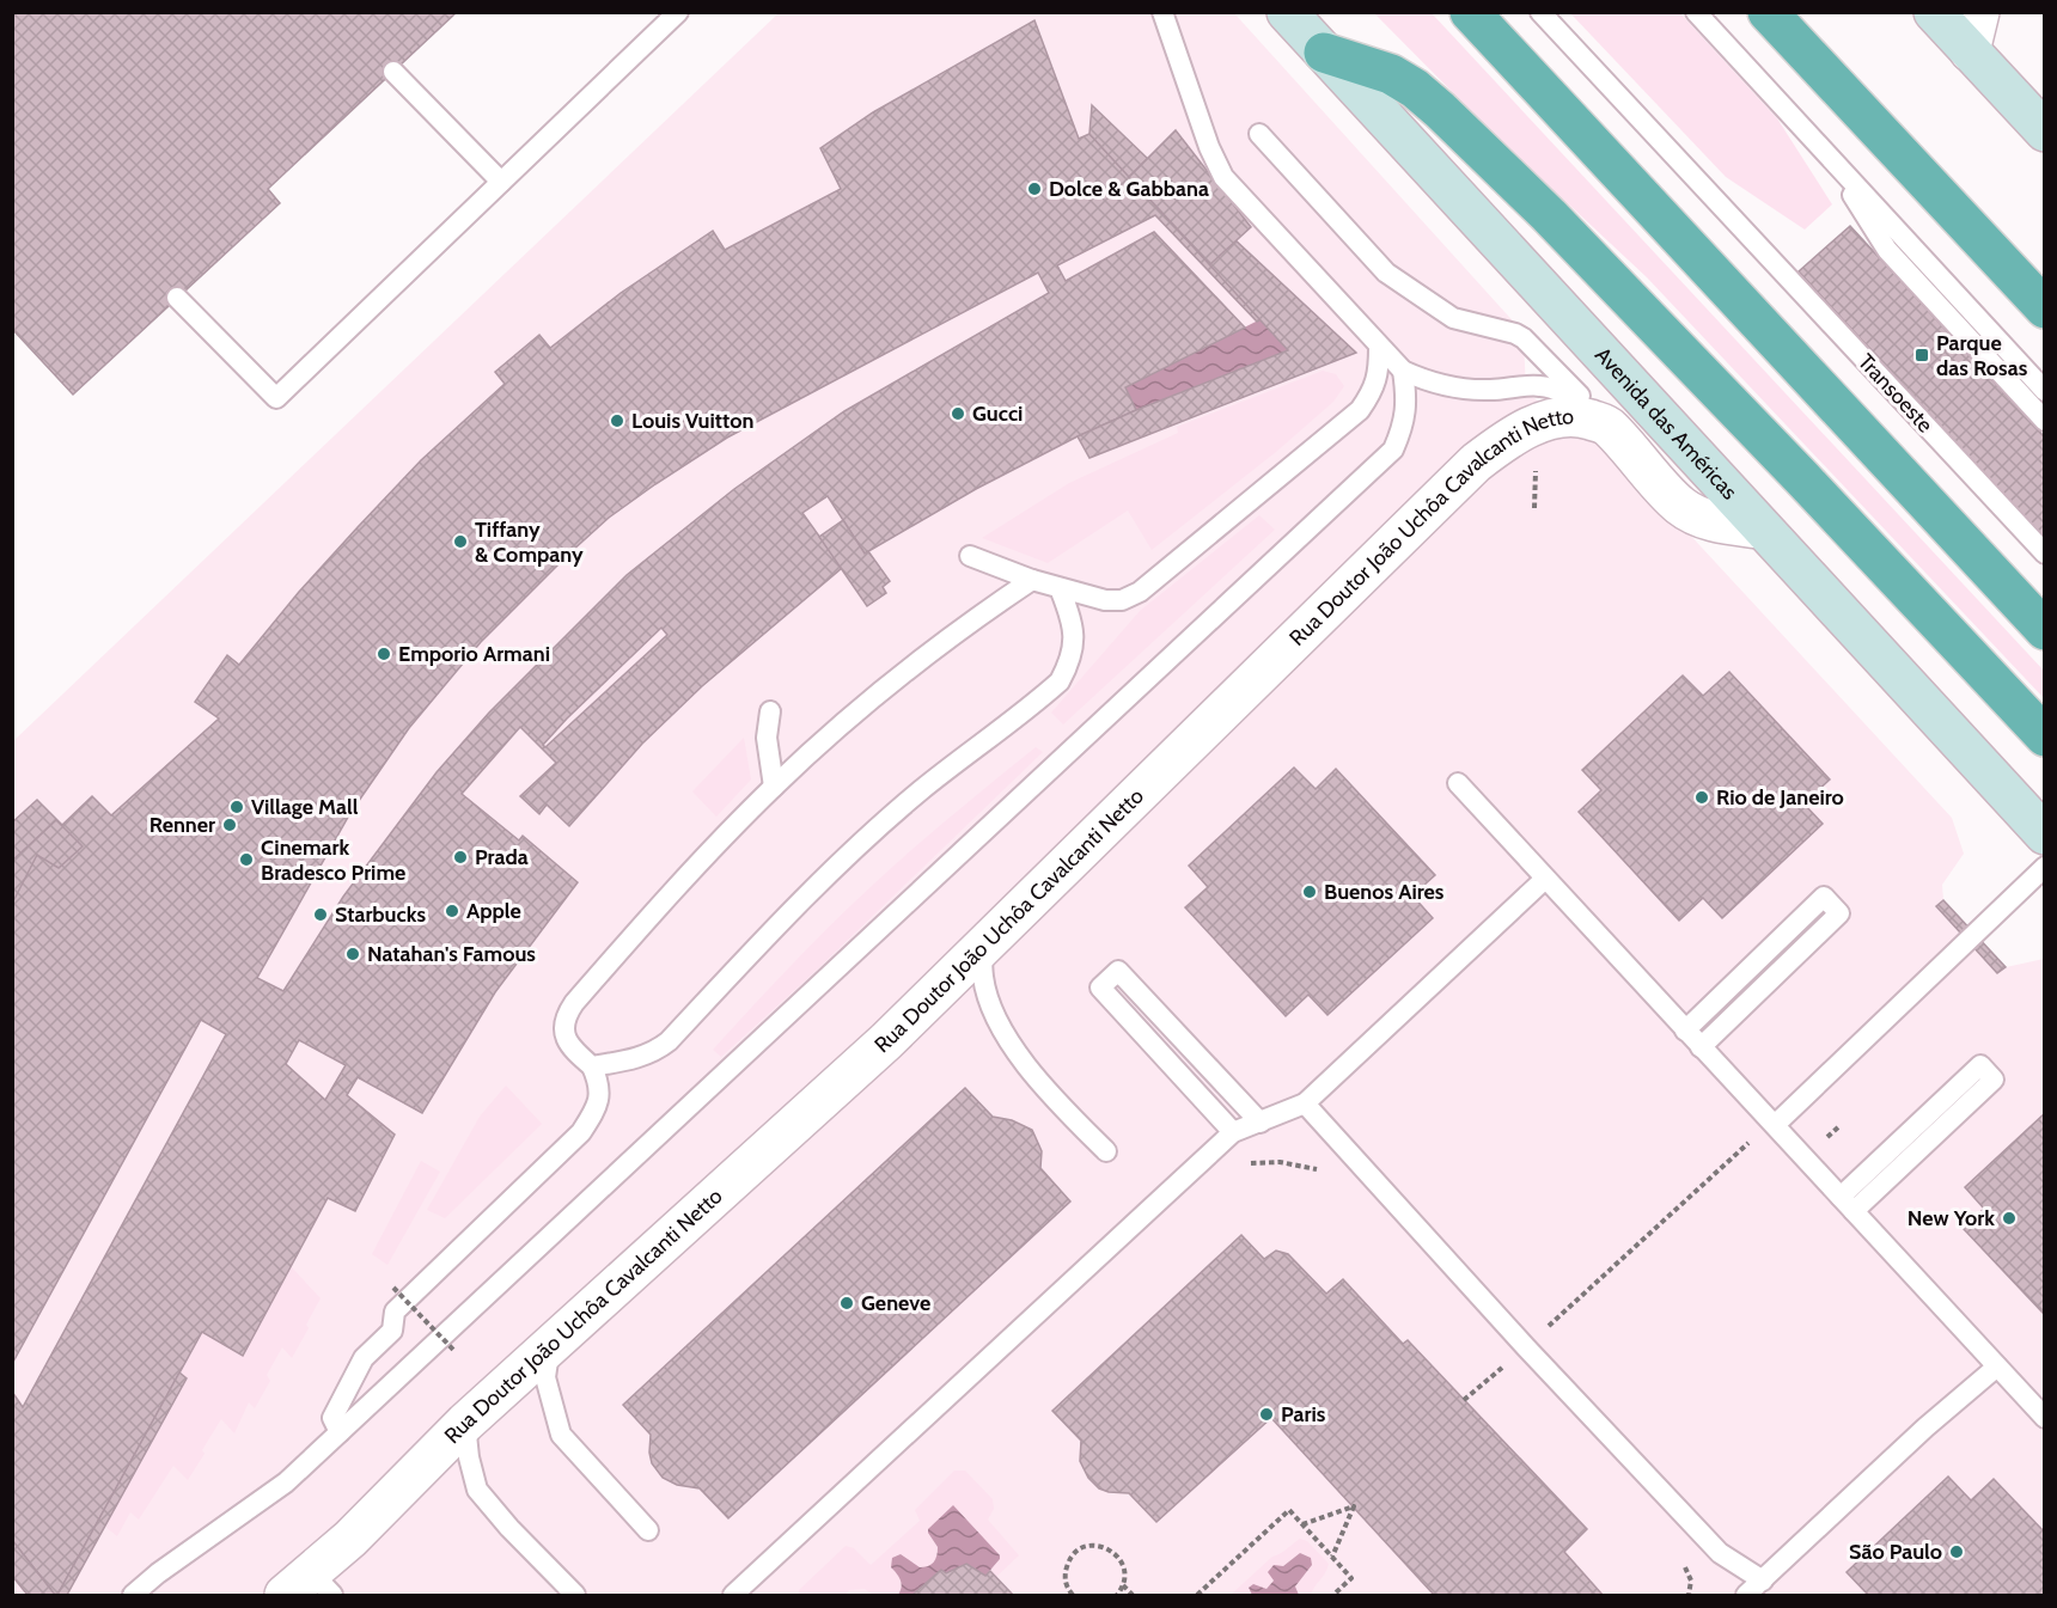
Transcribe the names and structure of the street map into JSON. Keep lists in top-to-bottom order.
{
  "streets": {
    "main road": ["Avenida das Américas"],
    "street": ["Rua Doutor João Uchôa Cavalcanti Netto"],
    "lane": ["Transoeste"]
  },
  "crossings": [
    ["Avenida das Américas", "Rua Doutor João Uchôa Cavalcanti Netto"]
  ],
  "places": {
    "other": [
      "Dolce & Gabbana",
      "Gucci",
      "Louis Vuitton",
      "Tiffany & Company",
      "Emporio Armani",
      "Rio de Janeiro",
      "Village Mall",
      "Renner",
      "Prada",
      "Cinemark Bradesco Prime",
      "Buenos Aires",
      "Apple",
      "Starbucks",
      "Natahan's Famous",
      "New York",
      "Geneve",
      "Paris",
      "São Paulo"
    ],
    "transit": ["Parque das Rosas"]
  }
}
